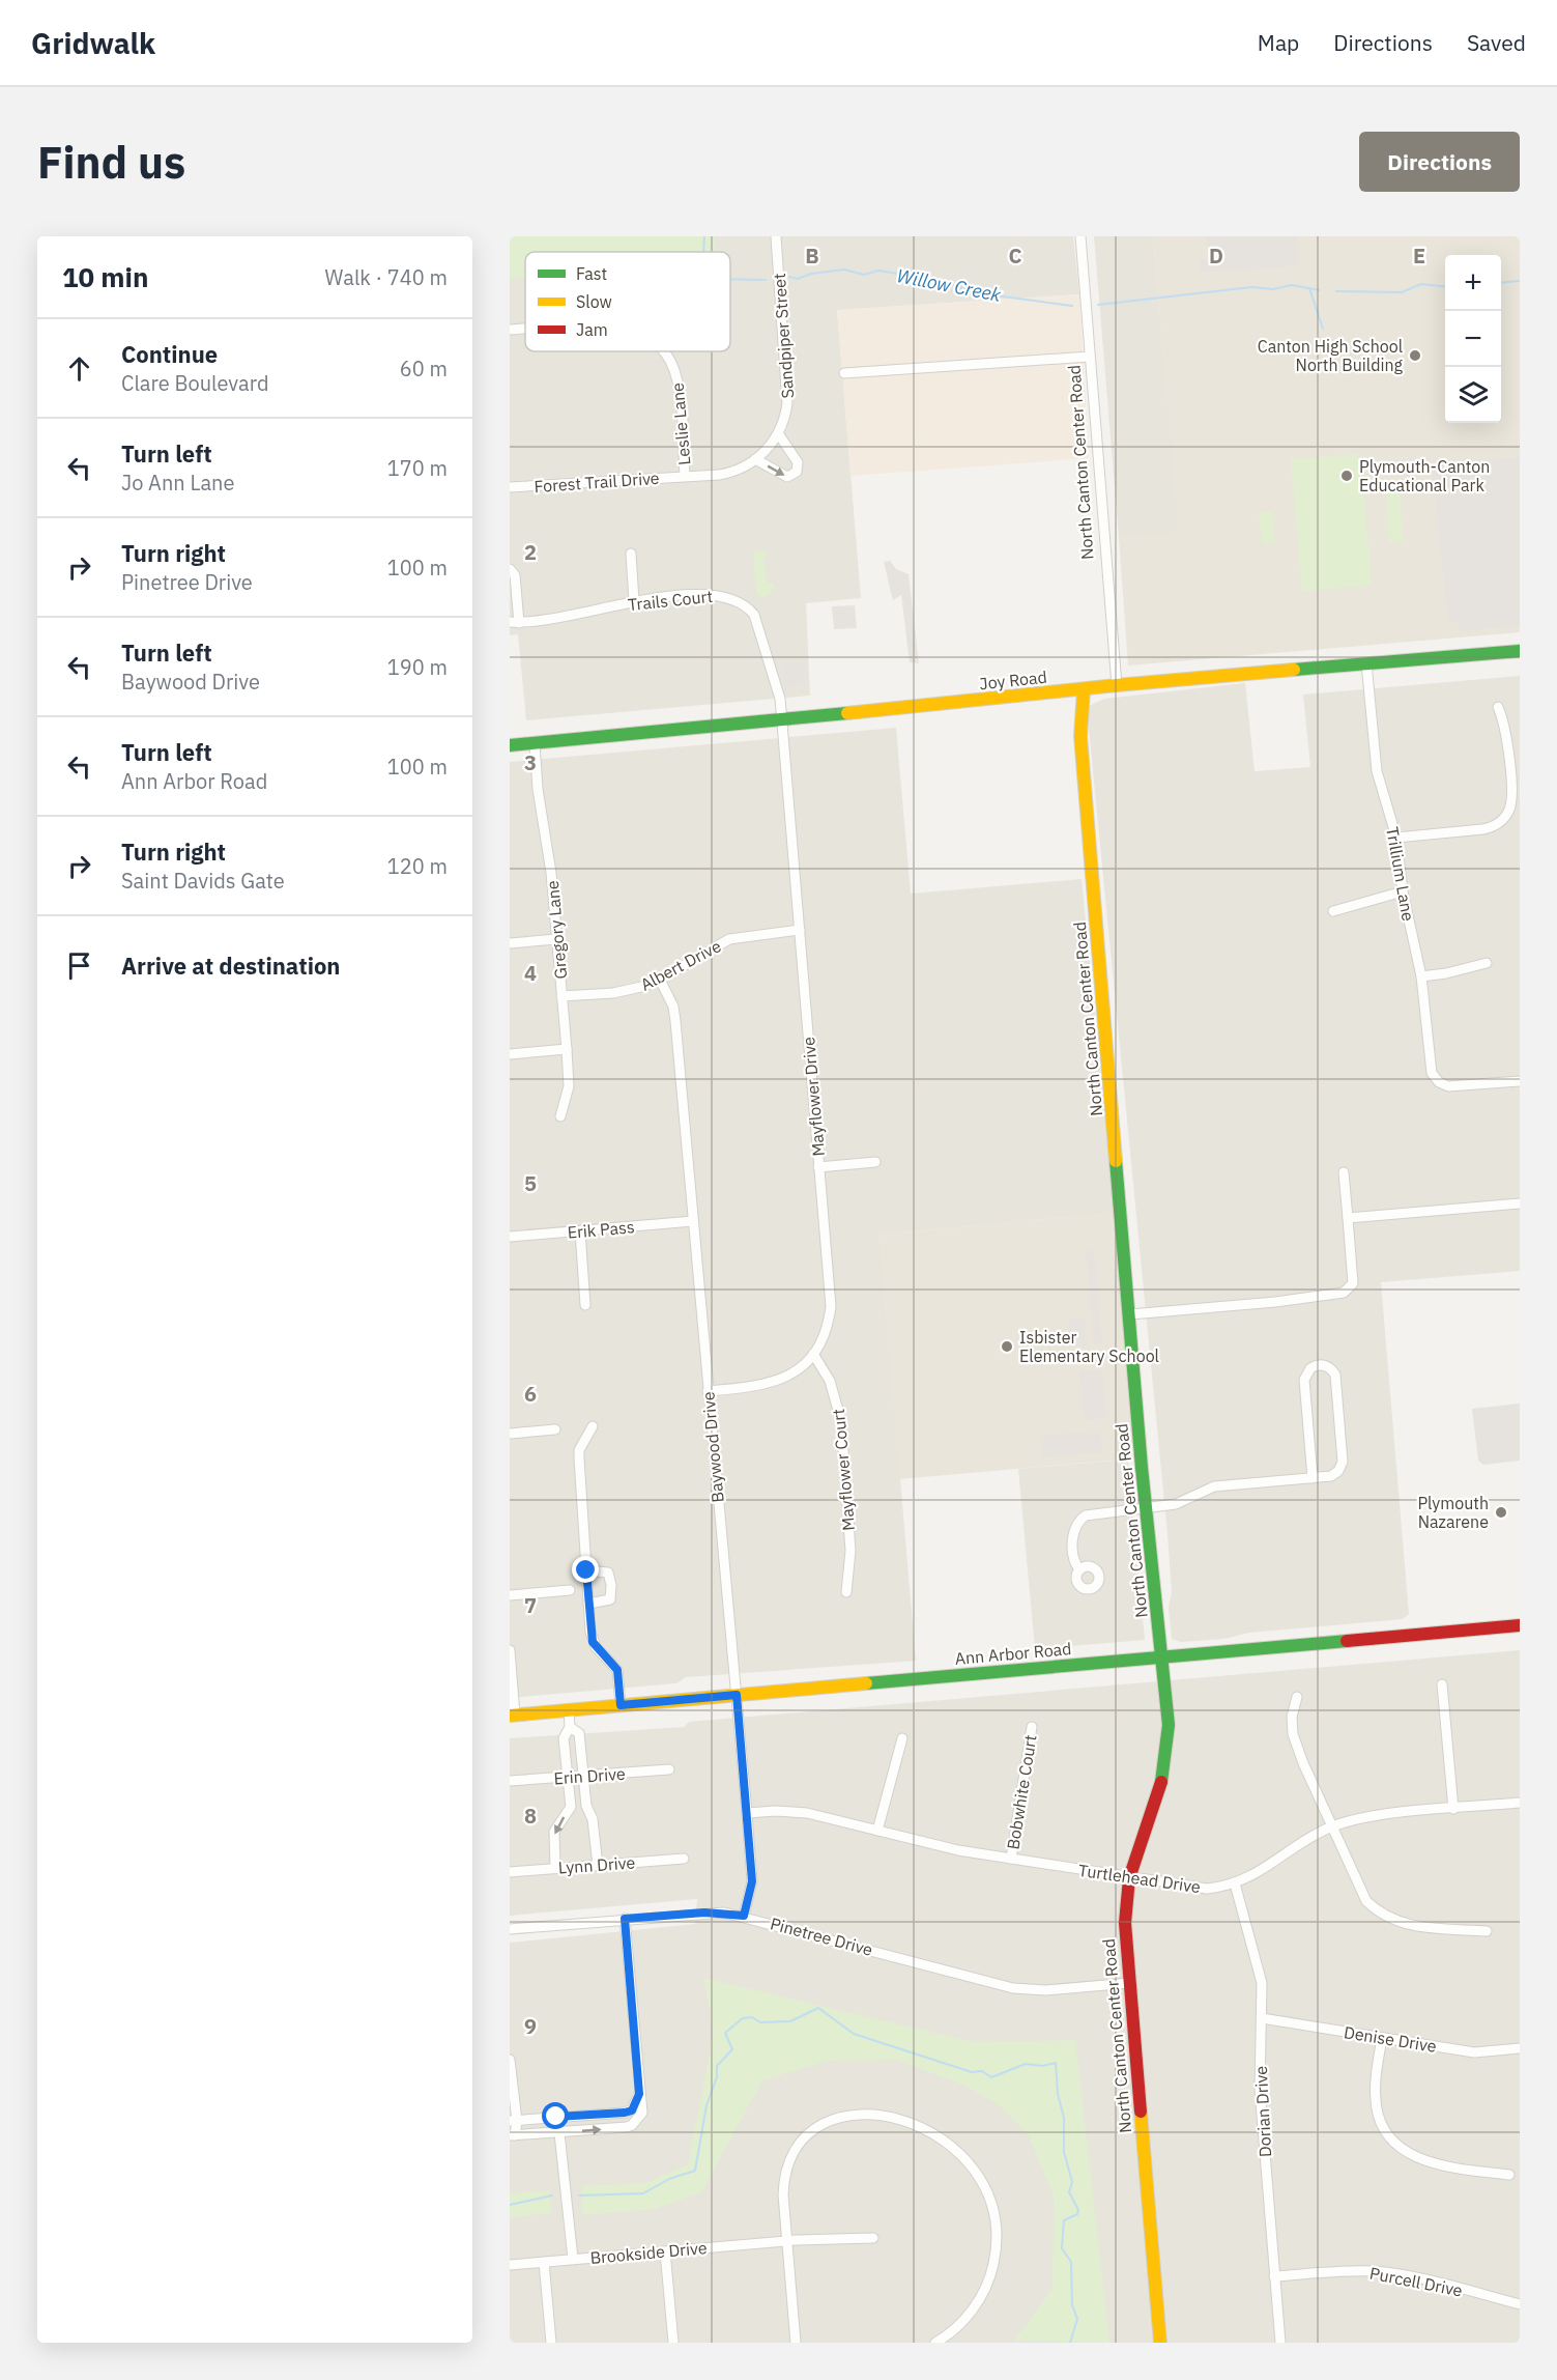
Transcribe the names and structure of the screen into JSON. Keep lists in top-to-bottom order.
{
  "streets": {
    "street": [
      "Sandpiper Street",
      "Leslie Lane",
      "North Canton Center Road",
      "Forest Trail Drive",
      "Trails Court",
      "Joy Road",
      "Trillium Lane",
      "Gregory Lane",
      "Albert Drive",
      "Mayflower Drive",
      "Erik Pass",
      "Baywood Drive",
      "Mayflower Court",
      "Ann Arbor Road",
      "Erin Drive",
      "Bobwhite Court",
      "Lynn Drive",
      "Turtlehead Drive",
      "Pinetree Drive",
      "Denise Drive",
      "Dorian Drive",
      "Brookside Drive",
      "Purcell Drive"
    ]
  },
  "crossings": [
    ["Sandpiper Street", "Forest Trail Drive"],
    ["Leslie Lane", "Forest Trail Drive"],
    ["North Canton Center Road", "Joy Road"],
    ["North Canton Center Road", "Ann Arbor Road"],
    ["North Canton Center Road", "Turtlehead Drive"],
    ["North Canton Center Road", "Pinetree Drive"],
    ["Trails Court", "Joy Road"],
    ["Trails Court", "Mayflower Drive"],
    ["Joy Road", "Trillium Lane"],
    ["Joy Road", "Gregory Lane"],
    ["Joy Road", "Mayflower Drive"],
    ["Gregory Lane", "Albert Drive"],
    ["Albert Drive", "Mayflower Drive"],
    ["Albert Drive", "Baywood Drive"],
    ["Mayflower Drive", "Baywood Drive"],
    ["Mayflower Drive", "Mayflower Court"],
    ["Erik Pass", "Baywood Drive"],
    ["Baywood Drive", "Ann Arbor Road"],
    ["Baywood Drive", "Turtlehead Drive"],
    ["Baywood Drive", "Pinetree Drive"],
    ["Bobwhite Court", "Turtlehead Drive"],
    ["Turtlehead Drive", "Dorian Drive"],
    ["Denise Drive", "Dorian Drive"],
    ["Dorian Drive", "Purcell Drive"]
  ],
  "water": ["Willow Creek"],
  "places": [
    "Canton High School North Building",
    "Plymouth-Canton Educational Park",
    "Isbister Elementary School",
    "Plymouth Nazarene"
  ],
  "legend": ["Fast", "Slow", "Jam"],
  "page": {
    "header": "Gridwalk",
    "nav": ["Map", "Directions", "Saved"],
    "buttons": "Directions",
    "title": "Find us",
    "heading": ["10 min", "Walk · 740 m"],
    "map_buttons": ["+", "−"],
    "list": [
      ["Continue", "Clare Boulevard", "60 m"],
      ["Turn left", "Jo Ann Lane", "170 m"],
      ["Turn right", "Pinetree Drive", "100 m"],
      ["Turn left", "Baywood Drive", "190 m"],
      ["Turn left", "Ann Arbor Road", "100 m"],
      ["Turn right", "Saint Davids Gate", "120 m"],
      "Arrive at destination"
    ]
  },
  "grid": {
    "columns": [
      "B",
      "C",
      "D",
      "E"
    ],
    "rows": [
      "2",
      "3",
      "4",
      "5",
      "6",
      "7",
      "8",
      "9"
    ]
  }
}
